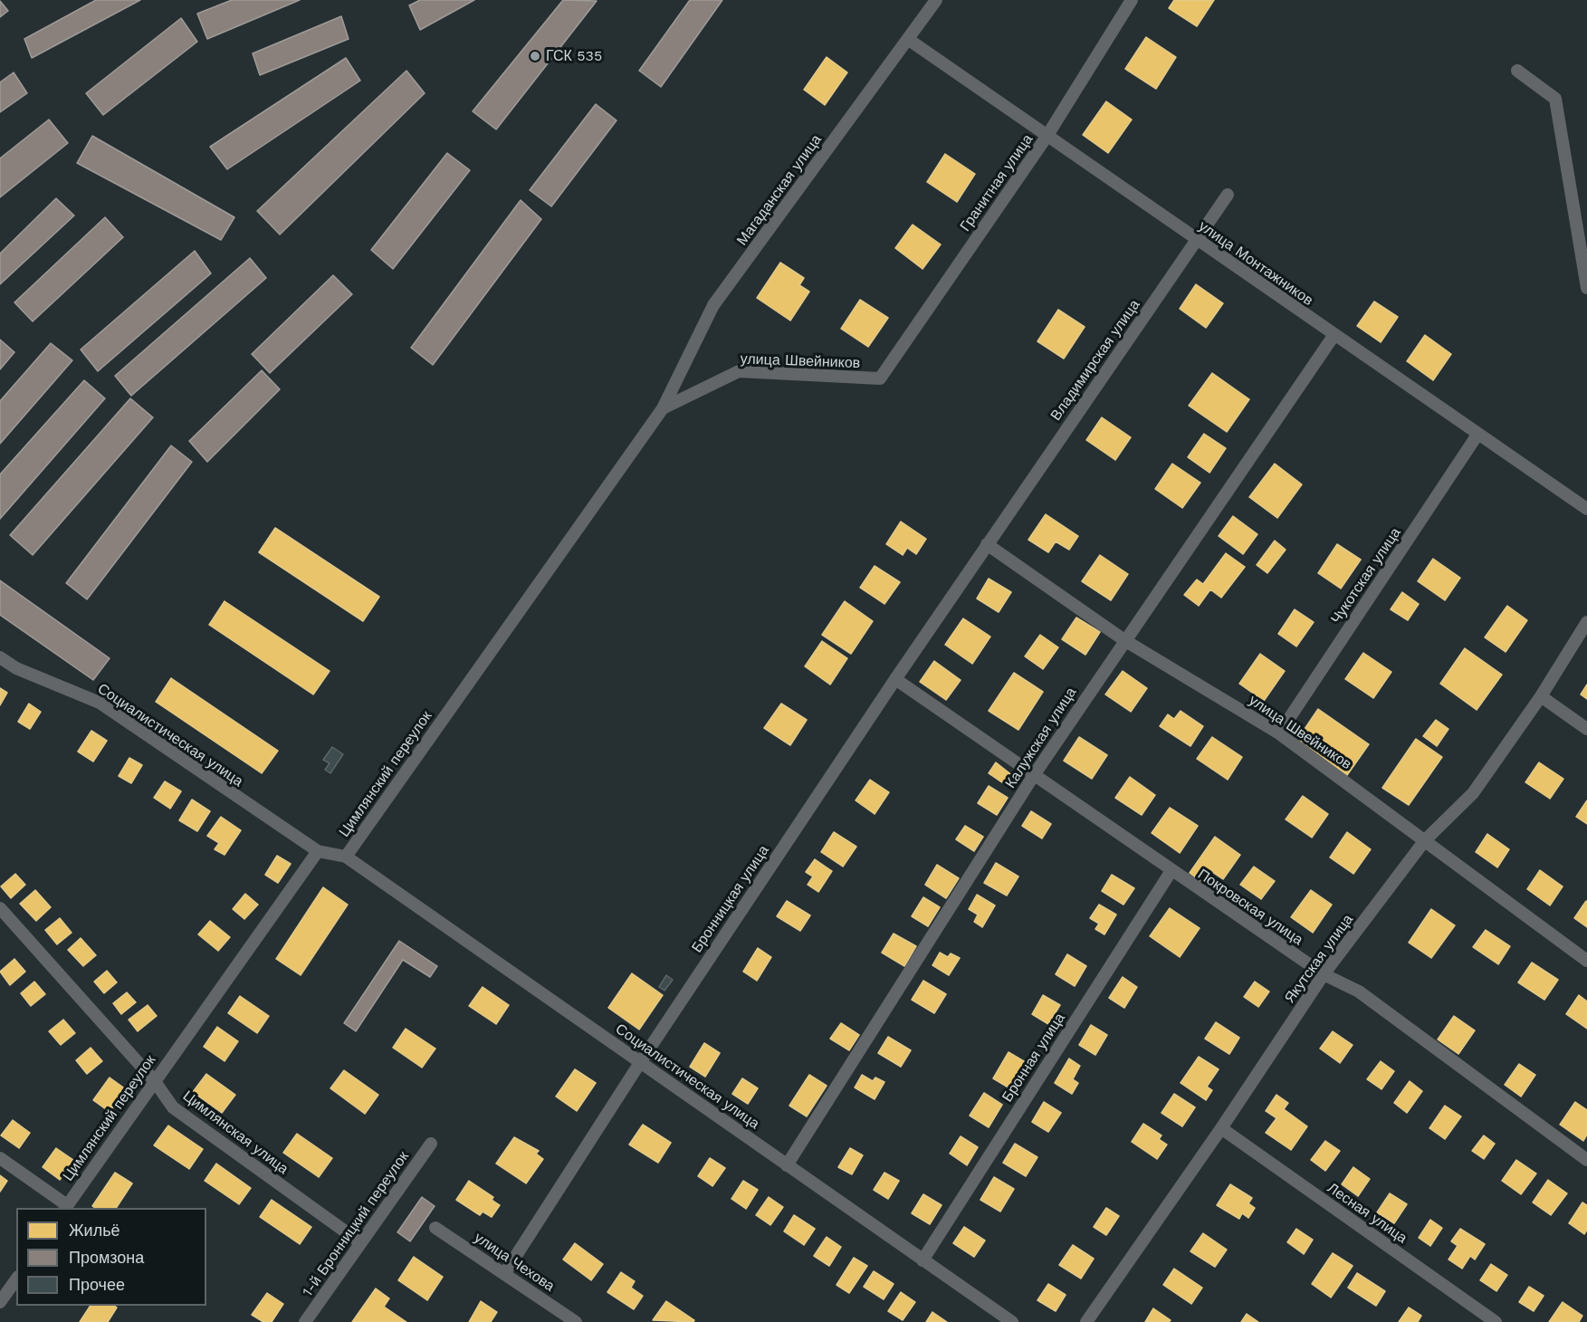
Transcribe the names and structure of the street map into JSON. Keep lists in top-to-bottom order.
{
  "streets": {
    "street": [
      "Гранитная улица",
      "Магаданская улица",
      "улица Монтажников",
      "Владимирская улица",
      "улица Швейников",
      "Чукотская улица",
      "Социалистическая улица",
      "Калужская улица",
      "Цимлянский переулок",
      "Бронницкая улица",
      "Покровская улица",
      "Якутская улица",
      "Бронная улица",
      "Цимлянская улица",
      "Лесная улица",
      "1-й Бронницкий переулок",
      "улица Чехова"
    ]
  },
  "crossings": [
    ["Гранитная улица", "улица Монтажников"],
    ["Гранитная улица", "улица Швейников"],
    ["Магаданская улица", "улица Монтажников"],
    ["Магаданская улица", "улица Швейников"],
    ["Магаданская улица", "Цимлянский переулок"],
    ["улица Монтажников", "Владимирская улица"],
    ["улица Монтажников", "Чукотская улица"],
    ["улица Монтажников", "Калужская улица"],
    ["Владимирская улица", "улица Швейников"],
    ["Владимирская улица", "Бронницкая улица"],
    ["улица Швейников", "Чукотская улица"],
    ["улица Швейников", "Калужская улица"],
    ["улица Швейников", "Цимлянский переулок"],
    ["улица Швейников", "Бронницкая улица"],
    ["улица Швейников", "Якутская улица"],
    ["Социалистическая улица", "Калужская улица"],
    ["Социалистическая улица", "Цимлянский переулок"],
    ["Социалистическая улица", "Бронницкая улица"],
    ["Социалистическая улица", "Бронная улица"],
    ["Калужская улица", "Покровская улица"],
    ["Цимлянский переулок", "Цимлянская улица"],
    ["Бронницкая улица", "Покровская улица"],
    ["Бронницкая улица", "улица Чехова"],
    ["Покровская улица", "Якутская улица"],
    ["Покровская улица", "Бронная улица"],
    ["Якутская улица", "Лесная улица"],
    ["Цимлянская улица", "1-й Бронницкий переулок"]
  ],
  "places": ["ГСК 535"],
  "legend": ["Жильё", "Промзона", "Прочее"]
}
